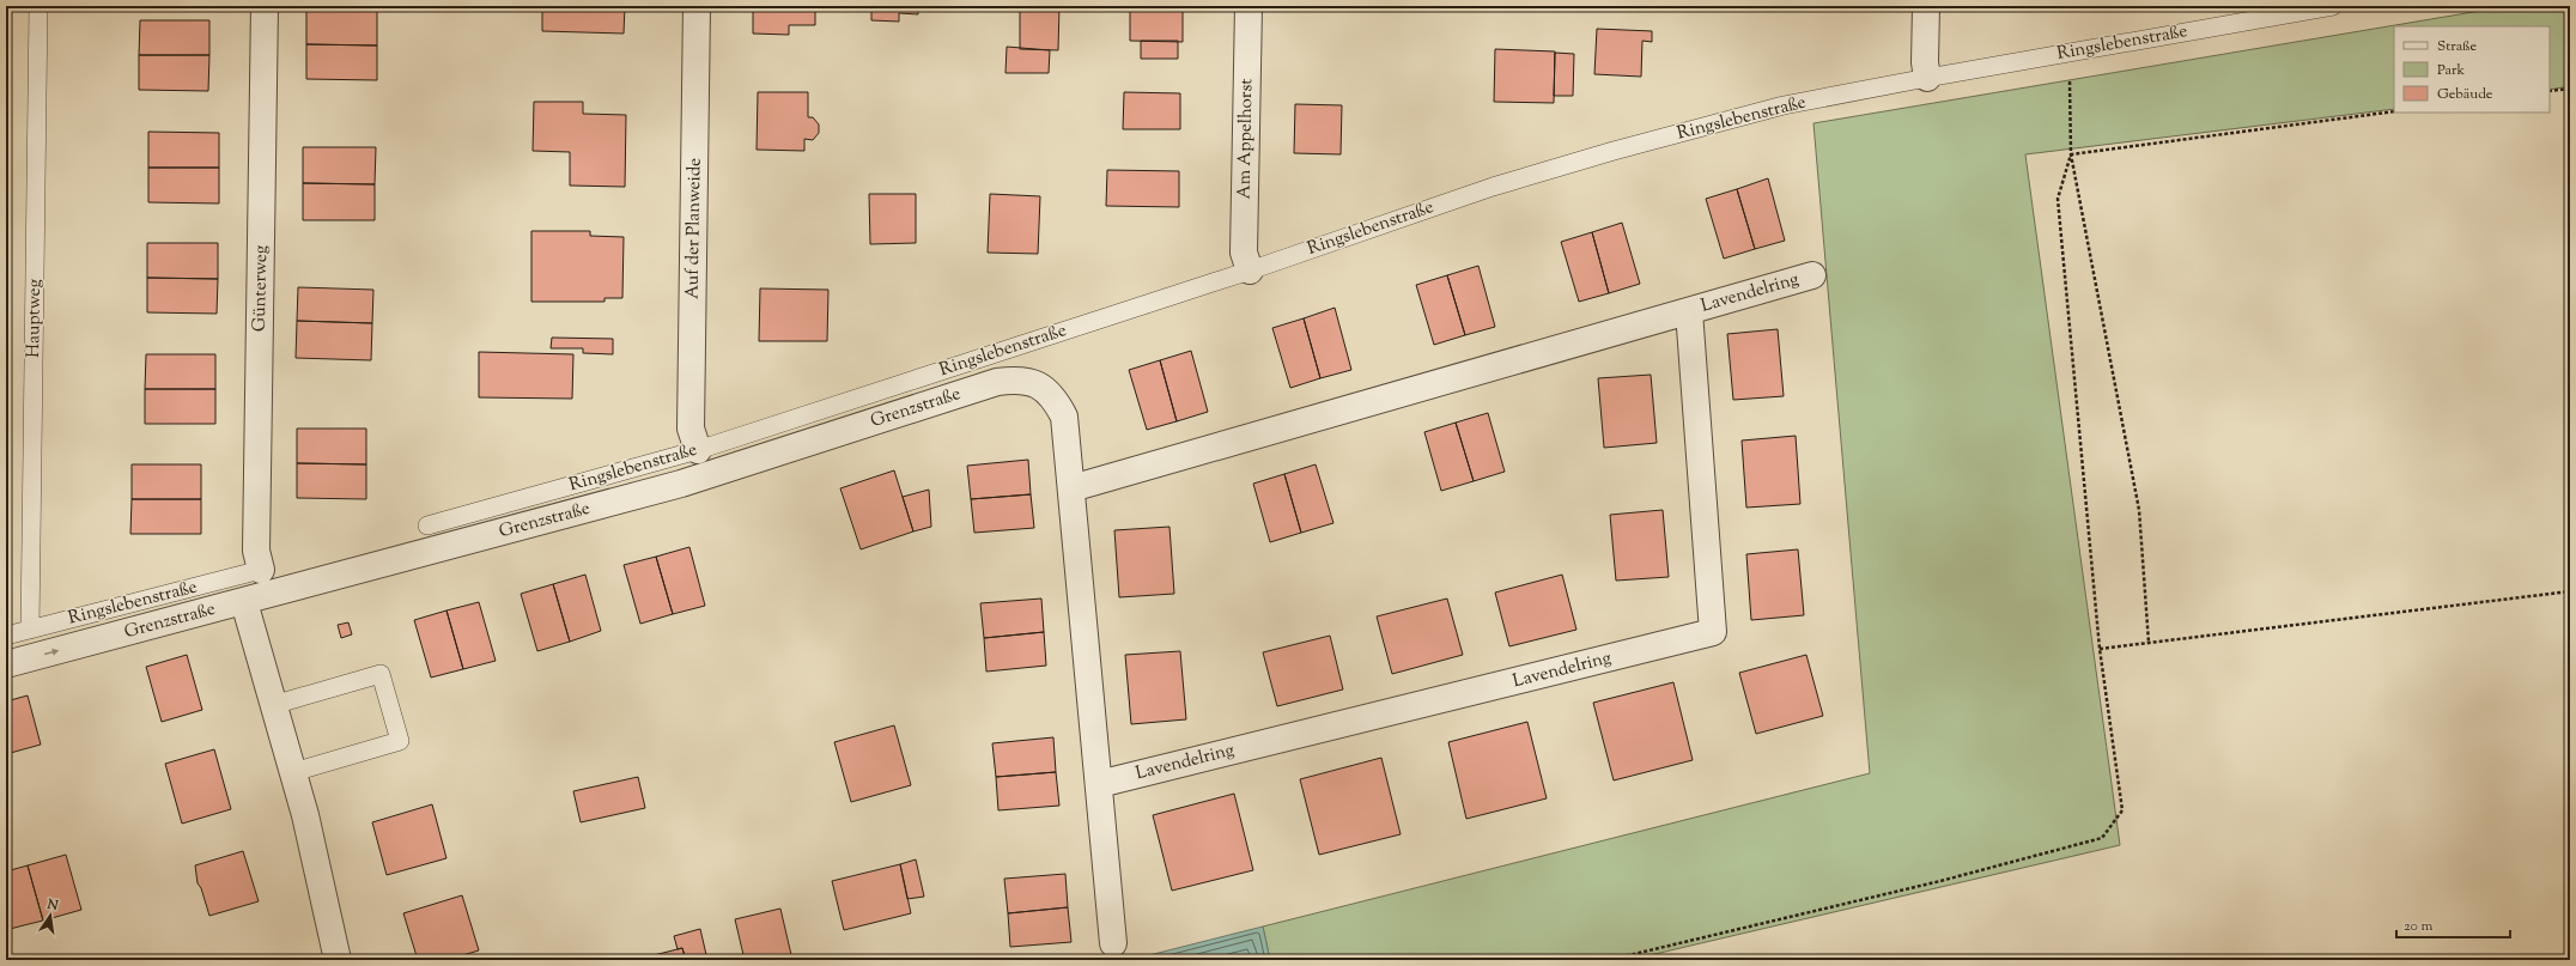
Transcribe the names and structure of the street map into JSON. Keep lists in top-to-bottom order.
{
  "streets": {
    "street": [
      "Am Appelhorst",
      "Auf der Planweide",
      "Günterweg",
      "Lavendelring",
      "Grenzstraße"
    ],
    "lane": ["Ringslebenstraße", "Hauptweg"]
  },
  "crossings": [
    ["Ringslebenstraße", "Am Appelhorst"],
    ["Ringslebenstraße", "Auf der Planweide"],
    ["Ringslebenstraße", "Günterweg"],
    ["Ringslebenstraße", "Hauptweg"],
    ["Lavendelring", "Grenzstraße"]
  ],
  "legend": ["Straße", "Park", "Gebäude"],
  "scale_bar": "20 m",
  "north": "top"
}
